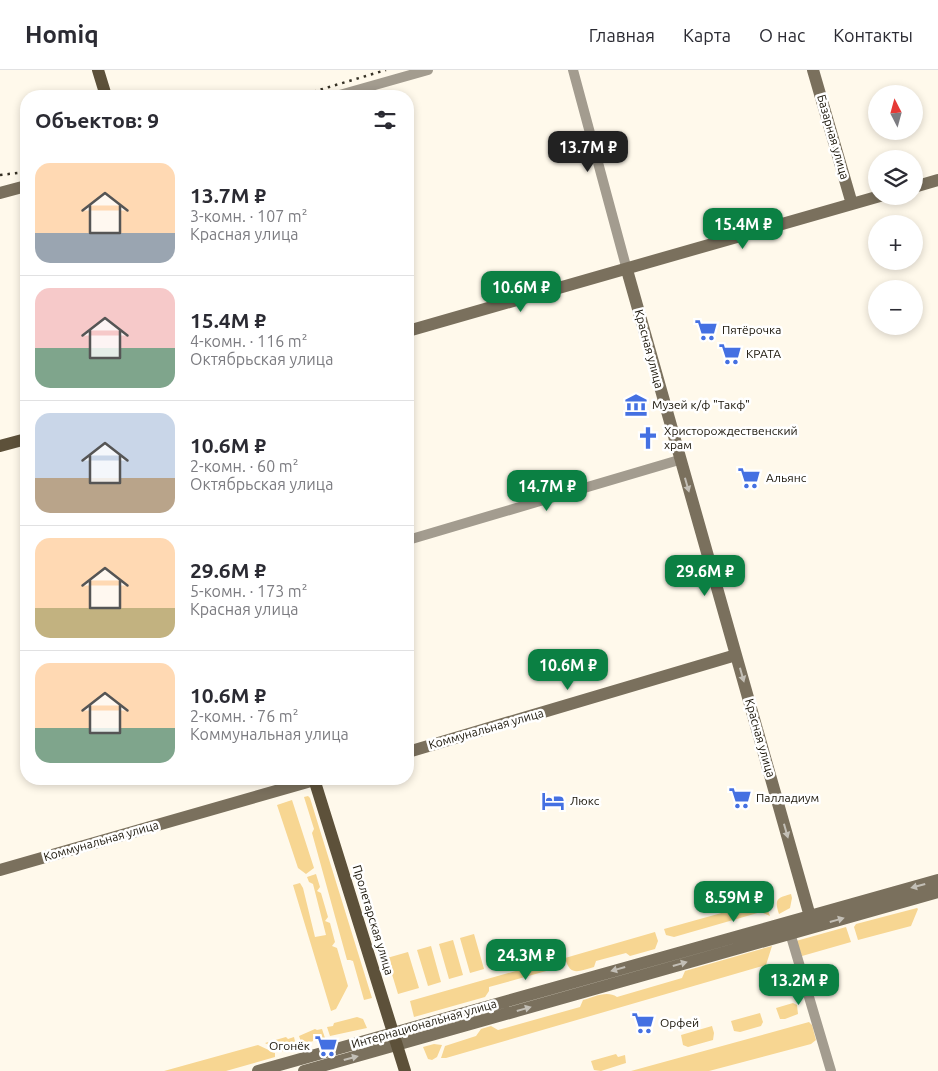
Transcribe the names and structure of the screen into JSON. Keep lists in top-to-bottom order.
{
  "streets": {
    "main road": [
      "Базарная улица",
      "Красная улица",
      "Коммунальная улица",
      "Пролетарская улица",
      "Интернациональная улица"
    ]
  },
  "crossings": [
    ["Красная улица", "Коммунальная улица"],
    ["Красная улица", "Интернациональная улица"],
    ["Пролетарская улица", "Интернациональная улица"]
  ],
  "one_way": ["Красная улица"],
  "places": {
    "supermarket": [
      "Пятёрочка",
      "КРАТА",
      "Альянс",
      "Палладиум",
      "Орфей",
      "Огонёк"
    ],
    "museum": ["Музей к/ф \"Такф\""],
    "church": ["Христорождественский храм"],
    "hotel": ["Люкс"]
  },
  "north": "top",
  "page": {
    "header": "Homiq",
    "nav": [
      "Главная",
      "Карта",
      "О нас",
      "Контакты"
    ],
    "map_buttons": ["+", "−"],
    "heading": "Объектов: 9",
    "price": [
      "13.7M ₽",
      "15.4M ₽",
      "10.6M ₽",
      "14.7M ₽",
      "29.6M ₽",
      "10.6M ₽",
      "8.59M ₽",
      "24.3M ₽",
      "13.2M ₽"
    ],
    "list": [
      {
        "name": "13.7M ₽",
        "note": "3-комн. · 107 m² · Красная улица"
      },
      {
        "name": "15.4M ₽",
        "note": "4-комн. · 116 m² · Октябрьская улица"
      },
      {
        "name": "10.6M ₽",
        "note": "2-комн. · 60 m² · Октябрьская улица"
      },
      {
        "name": "29.6M ₽",
        "note": "5-комн. · 173 m² · Красная улица"
      },
      {
        "name": "10.6M ₽",
        "note": "2-комн. · 76 m² · Коммунальная улица"
      }
    ]
  }
}
